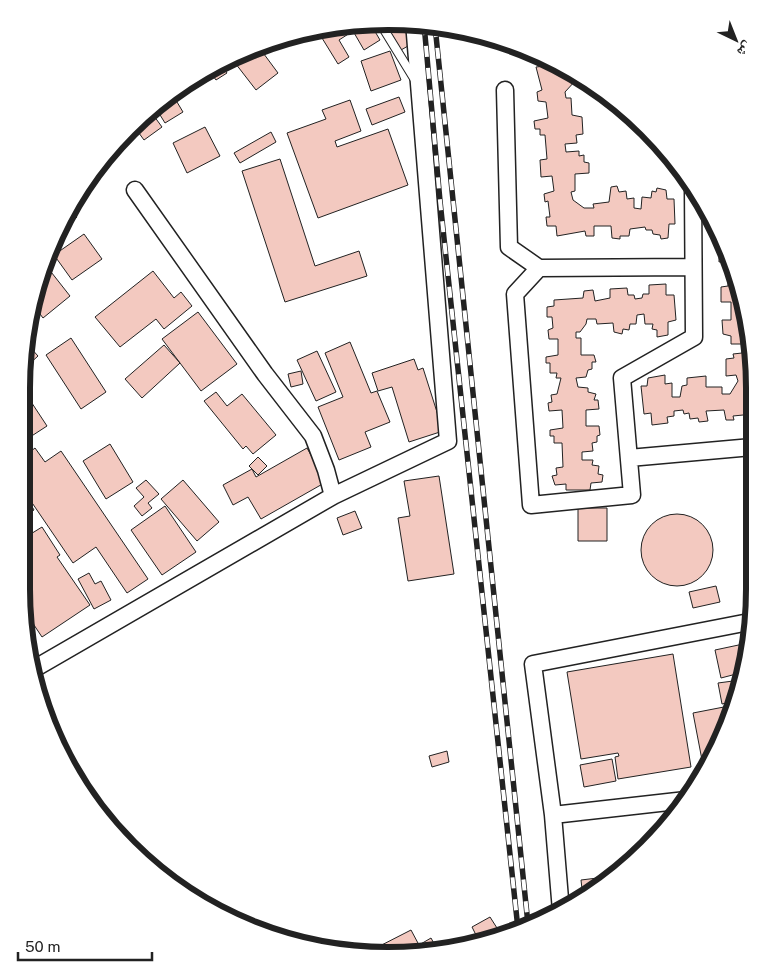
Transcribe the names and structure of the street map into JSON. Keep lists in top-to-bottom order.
{
  "scale_bar": "50 m",
  "north": "bottom right"
}
